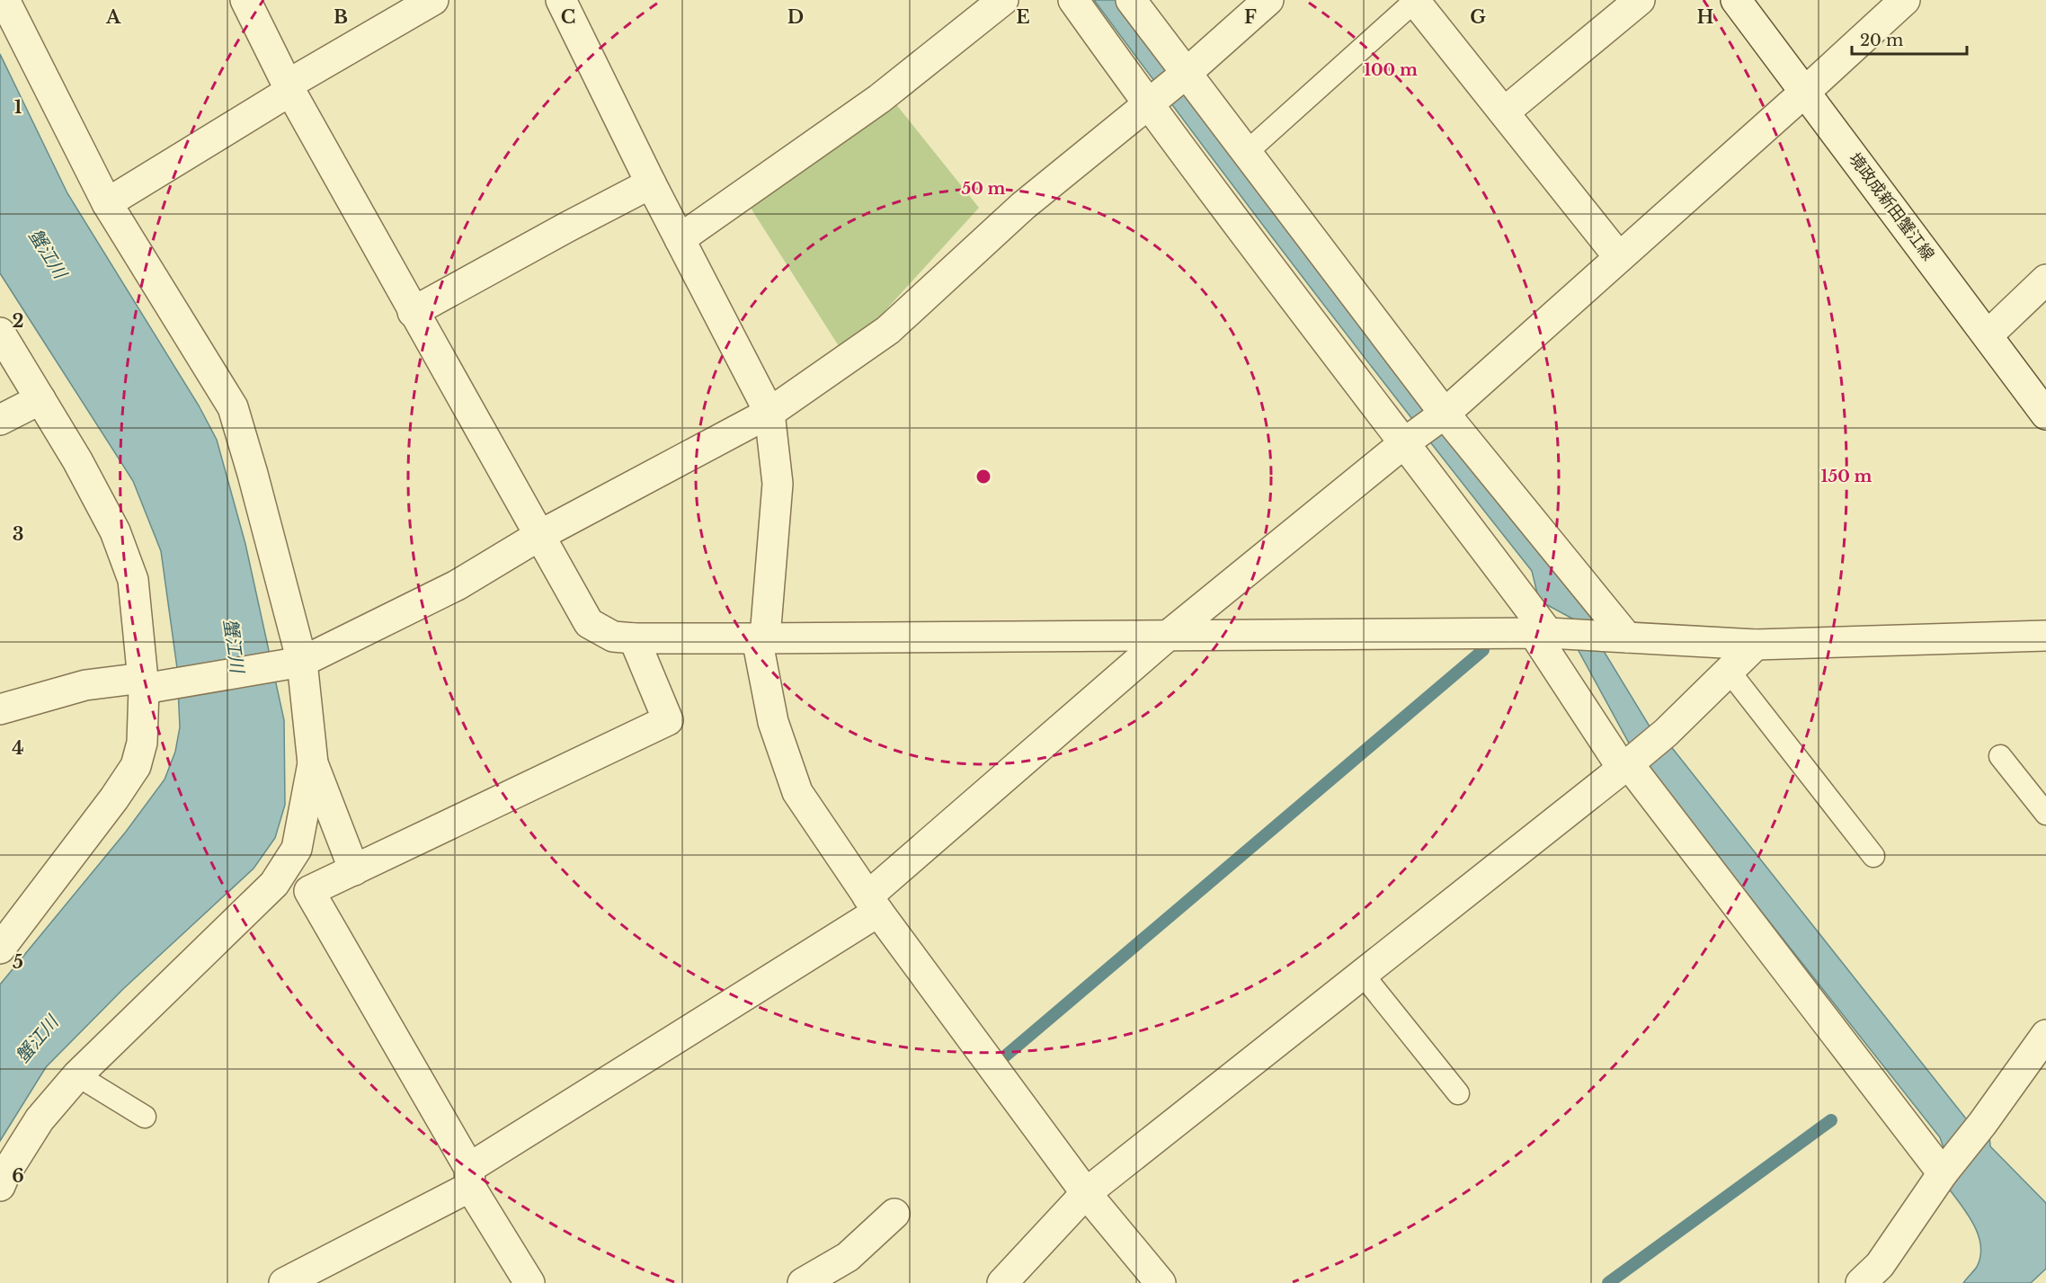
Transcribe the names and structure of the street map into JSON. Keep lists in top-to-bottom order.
{
  "streets": {
    "street": ["境政成新田蟹江線"]
  },
  "water": ["蟹江川"],
  "scale_bar": "20 m",
  "grid": {
    "columns": [
      "A",
      "B",
      "C",
      "D",
      "E",
      "F",
      "G",
      "H"
    ],
    "rows": [
      "1",
      "2",
      "3",
      "4",
      "5",
      "6"
    ]
  },
  "rings": ["100 m", "50 m", "150 m"]
}
